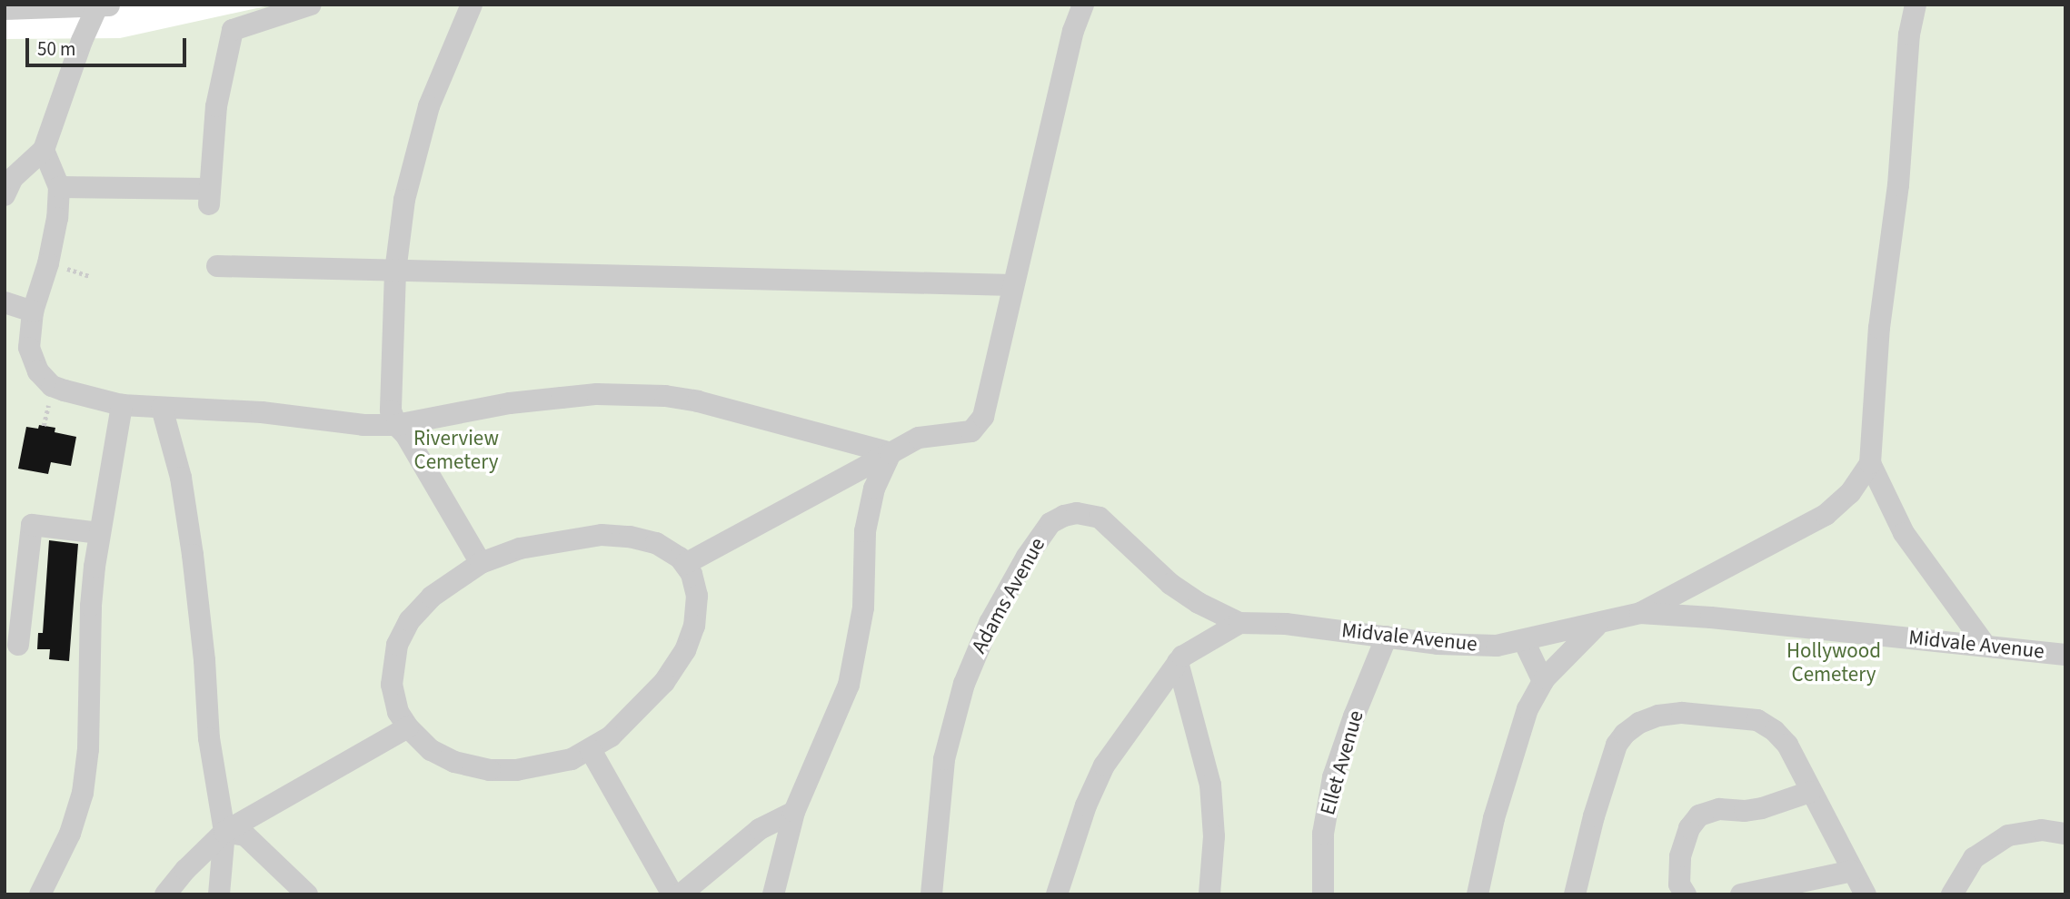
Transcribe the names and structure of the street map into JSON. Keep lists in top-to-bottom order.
{
  "streets": {
    "street": ["Adams Avenue", "Midvale Avenue", "Ellet Avenue"]
  },
  "crossings": [
    ["Adams Avenue", "Midvale Avenue"],
    ["Midvale Avenue", "Ellet Avenue"]
  ],
  "parks": ["Riverview Cemetery", "Hollywood Cemetery"],
  "scale_bar": "50 m"
}
